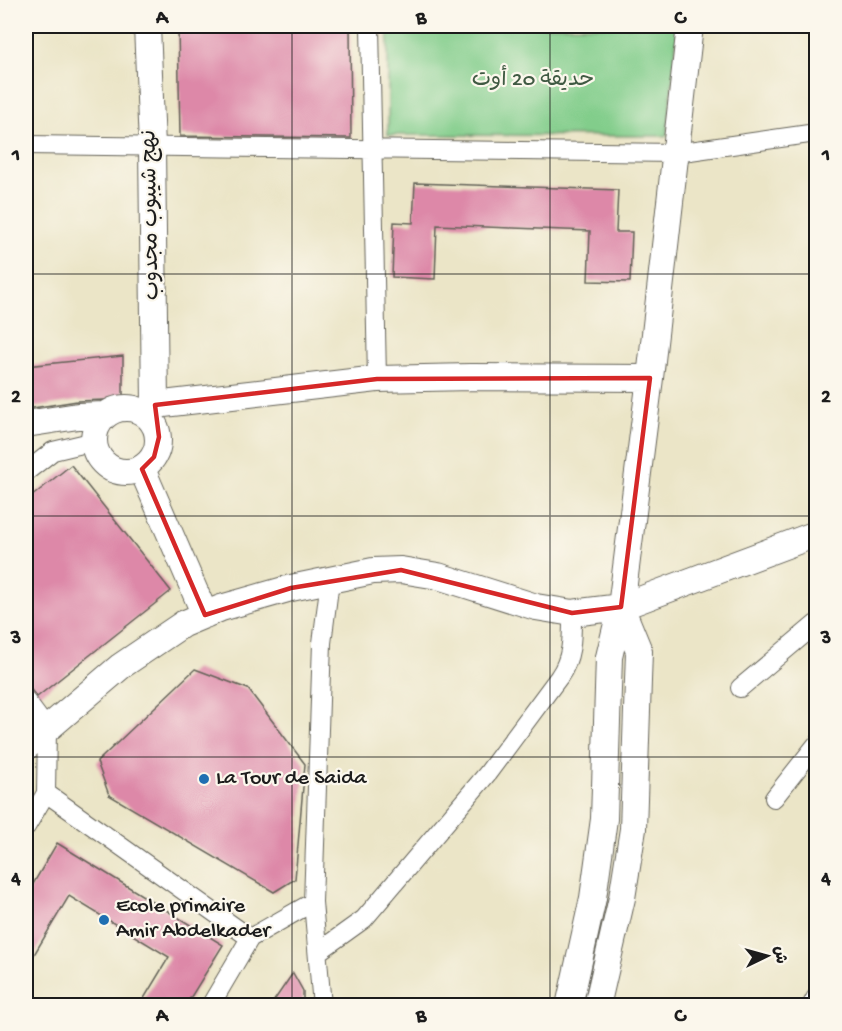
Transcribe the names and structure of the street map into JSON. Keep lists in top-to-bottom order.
{
  "streets": {
    "street": ["نهج شيبوب مجدوب"]
  },
  "parks": ["حديقة 20 أوت"],
  "places": ["La Tour de Saida", "Ecole primaire Amir Abdelkader"],
  "north": "right",
  "grid": {
    "columns": ["A", "B", "C"],
    "rows": [
      "1",
      "2",
      "3",
      "4"
    ]
  }
}
